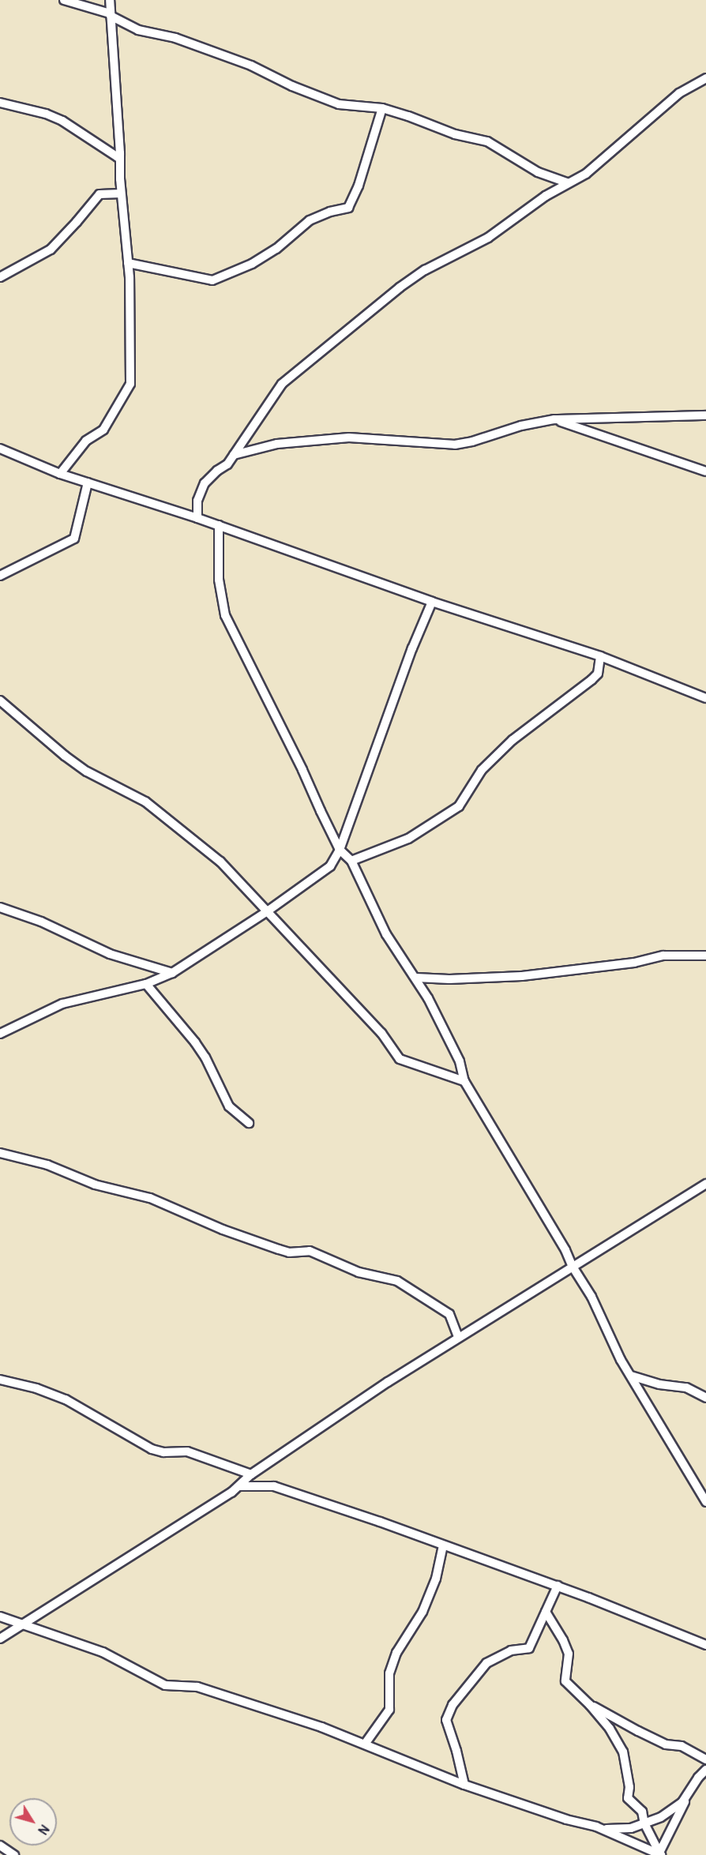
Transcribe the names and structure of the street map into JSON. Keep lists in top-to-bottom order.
{
  "north": "bottom right"
}
